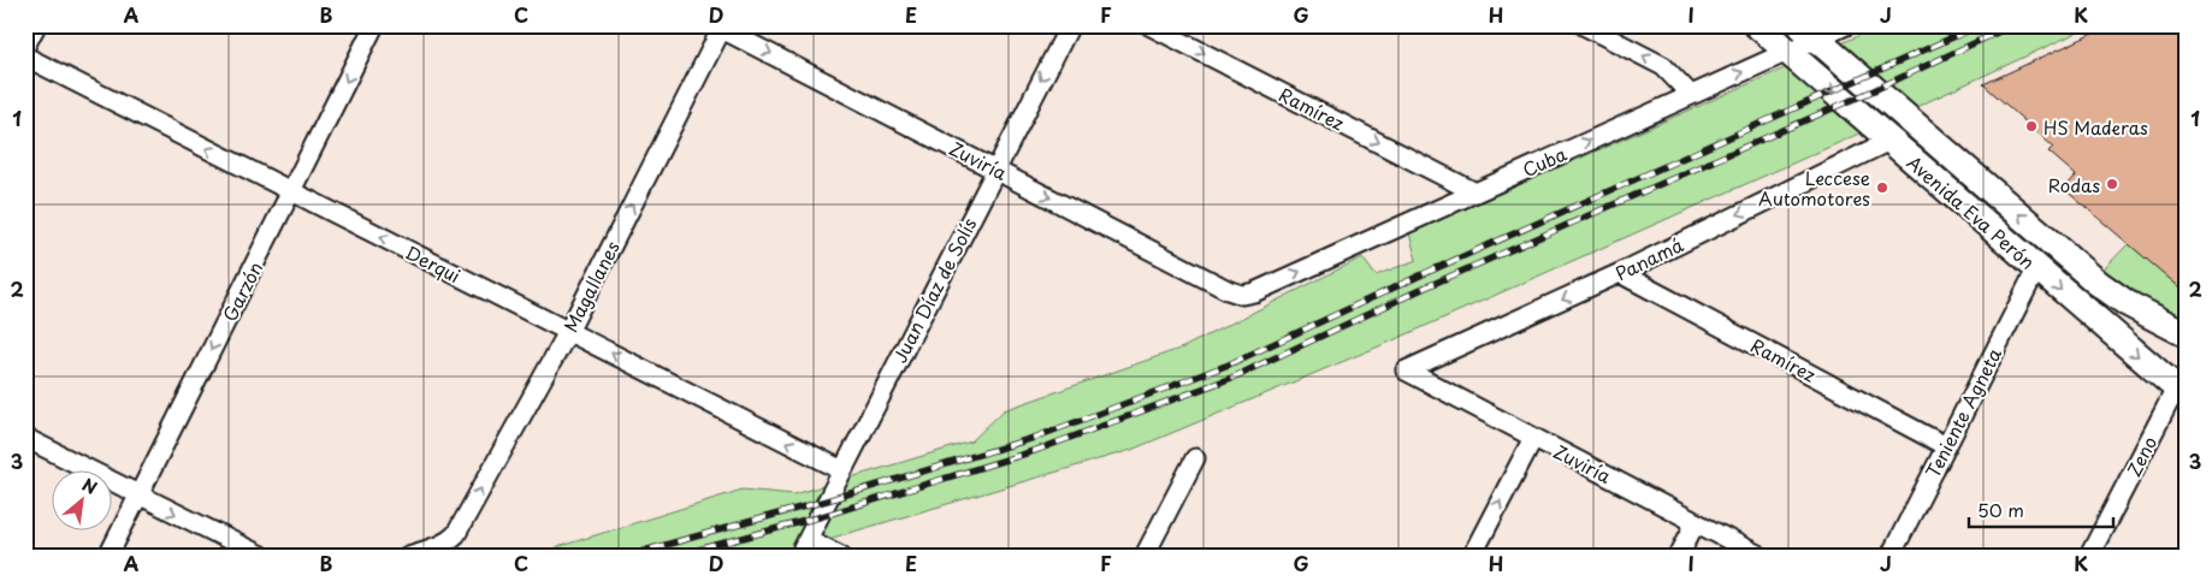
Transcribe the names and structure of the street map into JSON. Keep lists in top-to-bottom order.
{
  "streets": {
    "main road": ["Avenida Eva Perón"],
    "street": [
      "Ramírez",
      "Zuviría",
      "Cuba",
      "Panamá",
      "Derqui",
      "Magallanes",
      "Juan Díaz de Solís",
      "Garzón",
      "Teniente Agneta",
      "Zeno"
    ]
  },
  "crossings": [
    ["Ramírez", "Cuba"],
    ["Ramírez", "Panamá"],
    ["Ramírez", "Teniente Agneta"],
    ["Zuviría", "Cuba"],
    ["Zuviría", "Panamá"],
    ["Zuviría", "Magallanes"],
    ["Zuviría", "Juan Díaz de Solís"],
    ["Cuba", "Avenida Eva Perón"],
    ["Avenida Eva Perón", "Panamá"],
    ["Avenida Eva Perón", "Teniente Agneta"],
    ["Avenida Eva Perón", "Zeno"],
    ["Derqui", "Magallanes"],
    ["Derqui", "Juan Díaz de Solís"],
    ["Derqui", "Garzón"]
  ],
  "one_way": [
    "Ramírez",
    "Zuviría",
    "Cuba",
    "Panamá",
    "Derqui",
    "Magallanes",
    "Garzón"
  ],
  "places": ["HS Maderas", "Rodas", "Leccese Automotores"],
  "scale_bar": "50 m",
  "north": "top right",
  "grid": {
    "columns": [
      "A",
      "B",
      "C",
      "D",
      "E",
      "F",
      "G",
      "H",
      "I",
      "J",
      "K"
    ],
    "rows": ["1", "2", "3"]
  }
}
